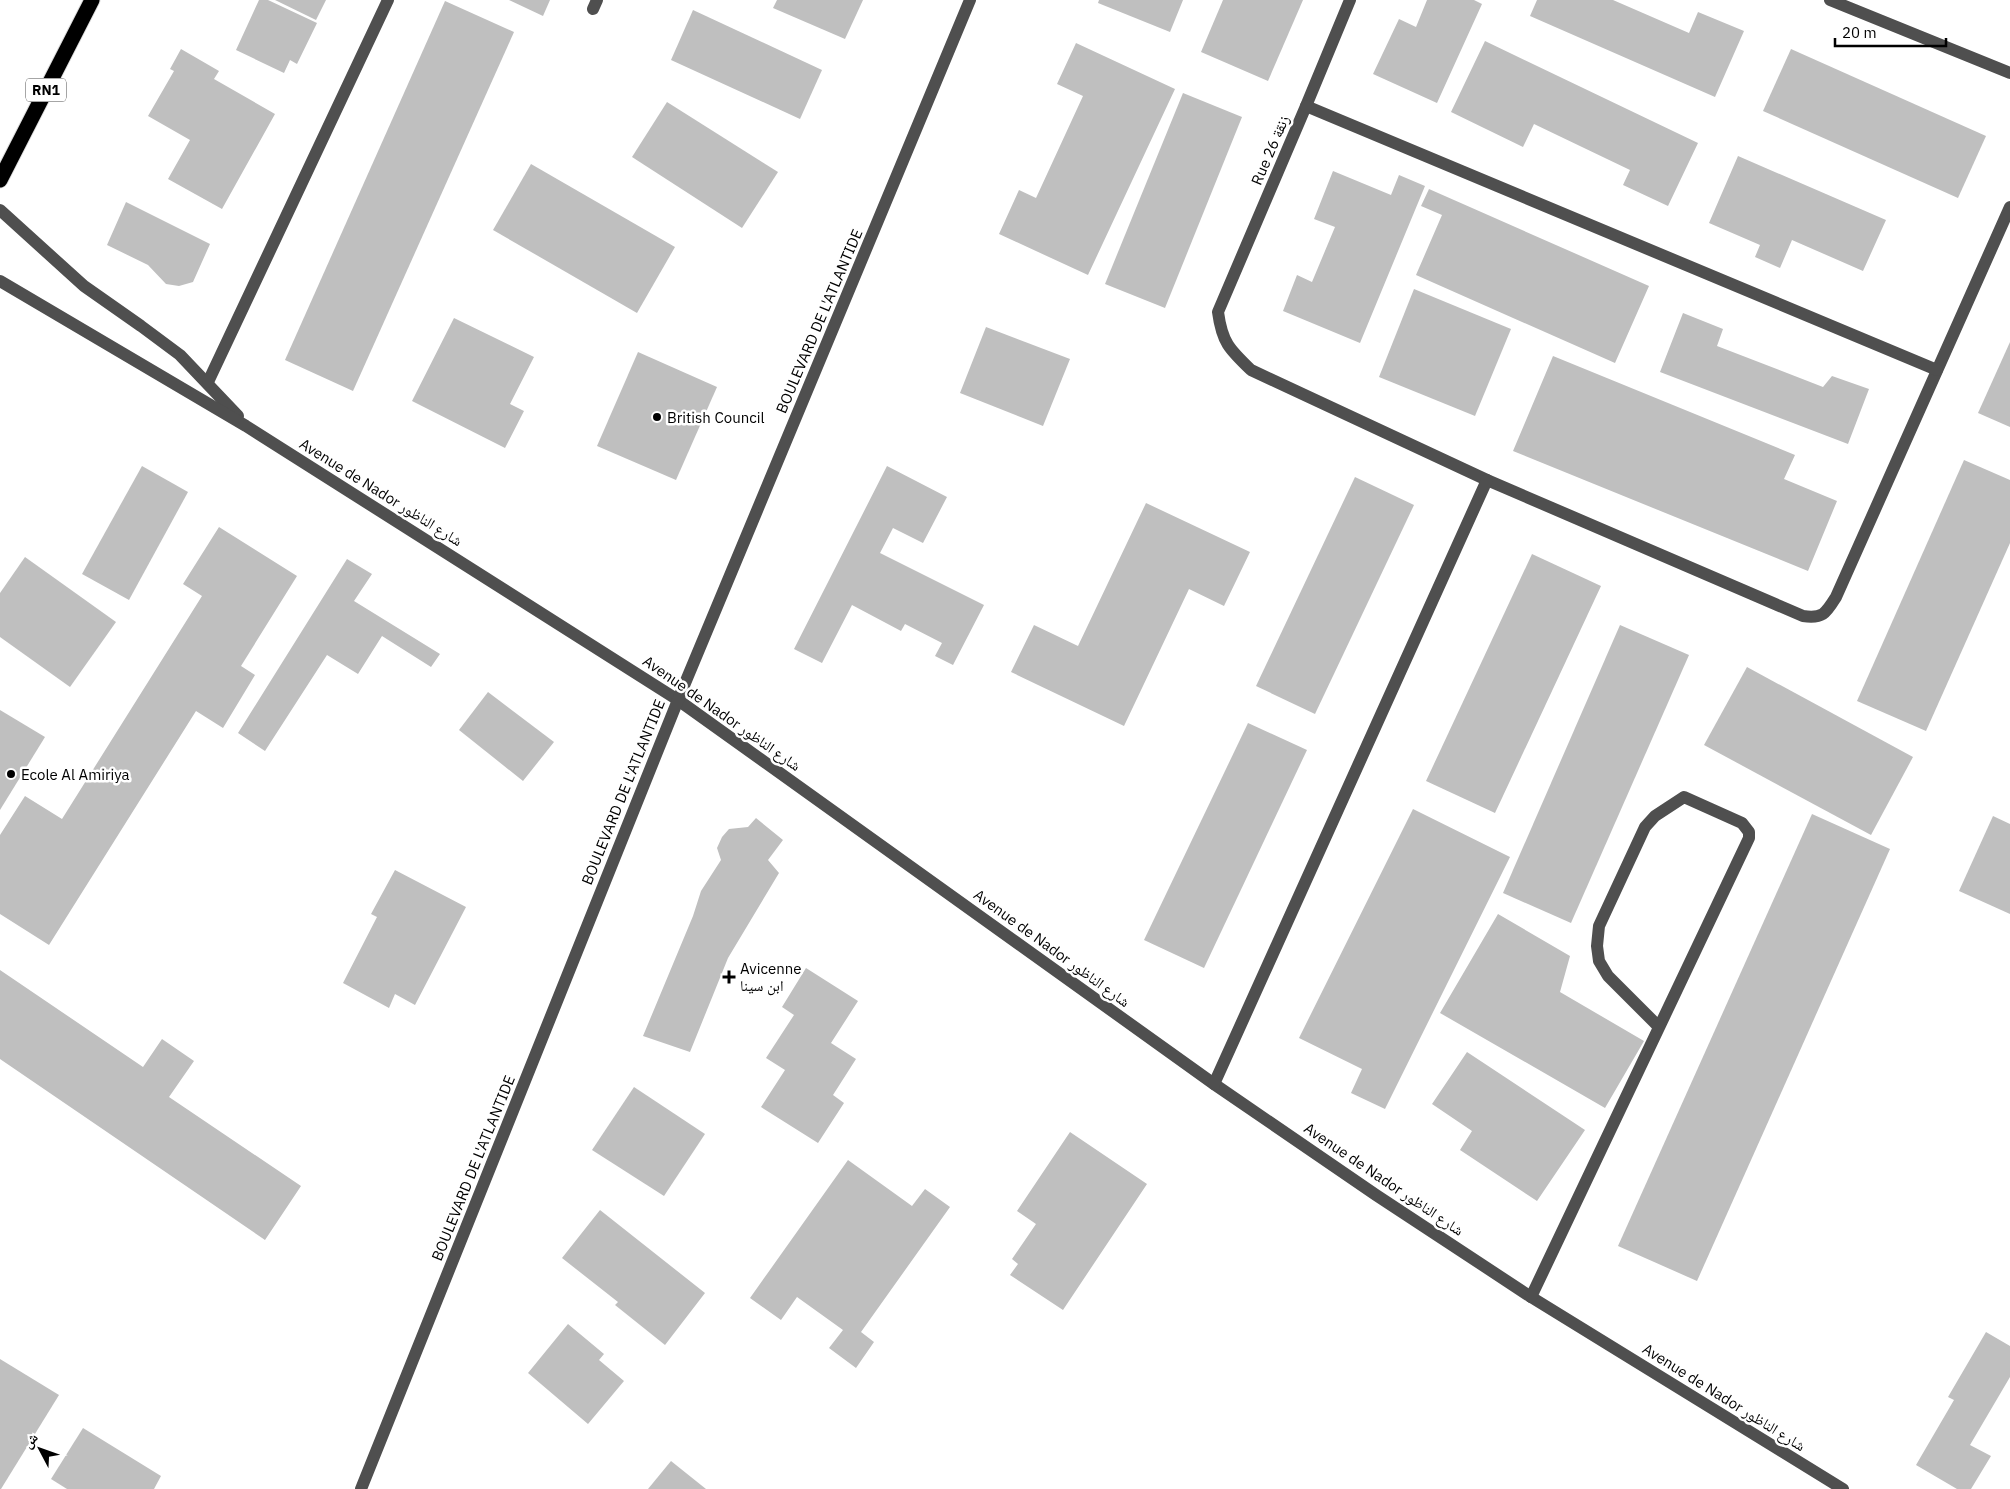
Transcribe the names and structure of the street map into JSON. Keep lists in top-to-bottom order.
{
  "streets": {
    "highway": ["RN1"],
    "street": ["Rue 26 زنقة", "BOULEVARD DE L'ATLANTIDE", "Avenue de Nador شارع الناظور"]
  },
  "crossings": [
    ["BOULEVARD DE L'ATLANTIDE", "Avenue de Nador شارع الناظور"]
  ],
  "places": {
    "other": ["British Council", "Ecole Al Amiriya"],
    "health": ["Avicenne ابن سينا"]
  },
  "scale_bar": "20 m",
  "north": "top left"
}
